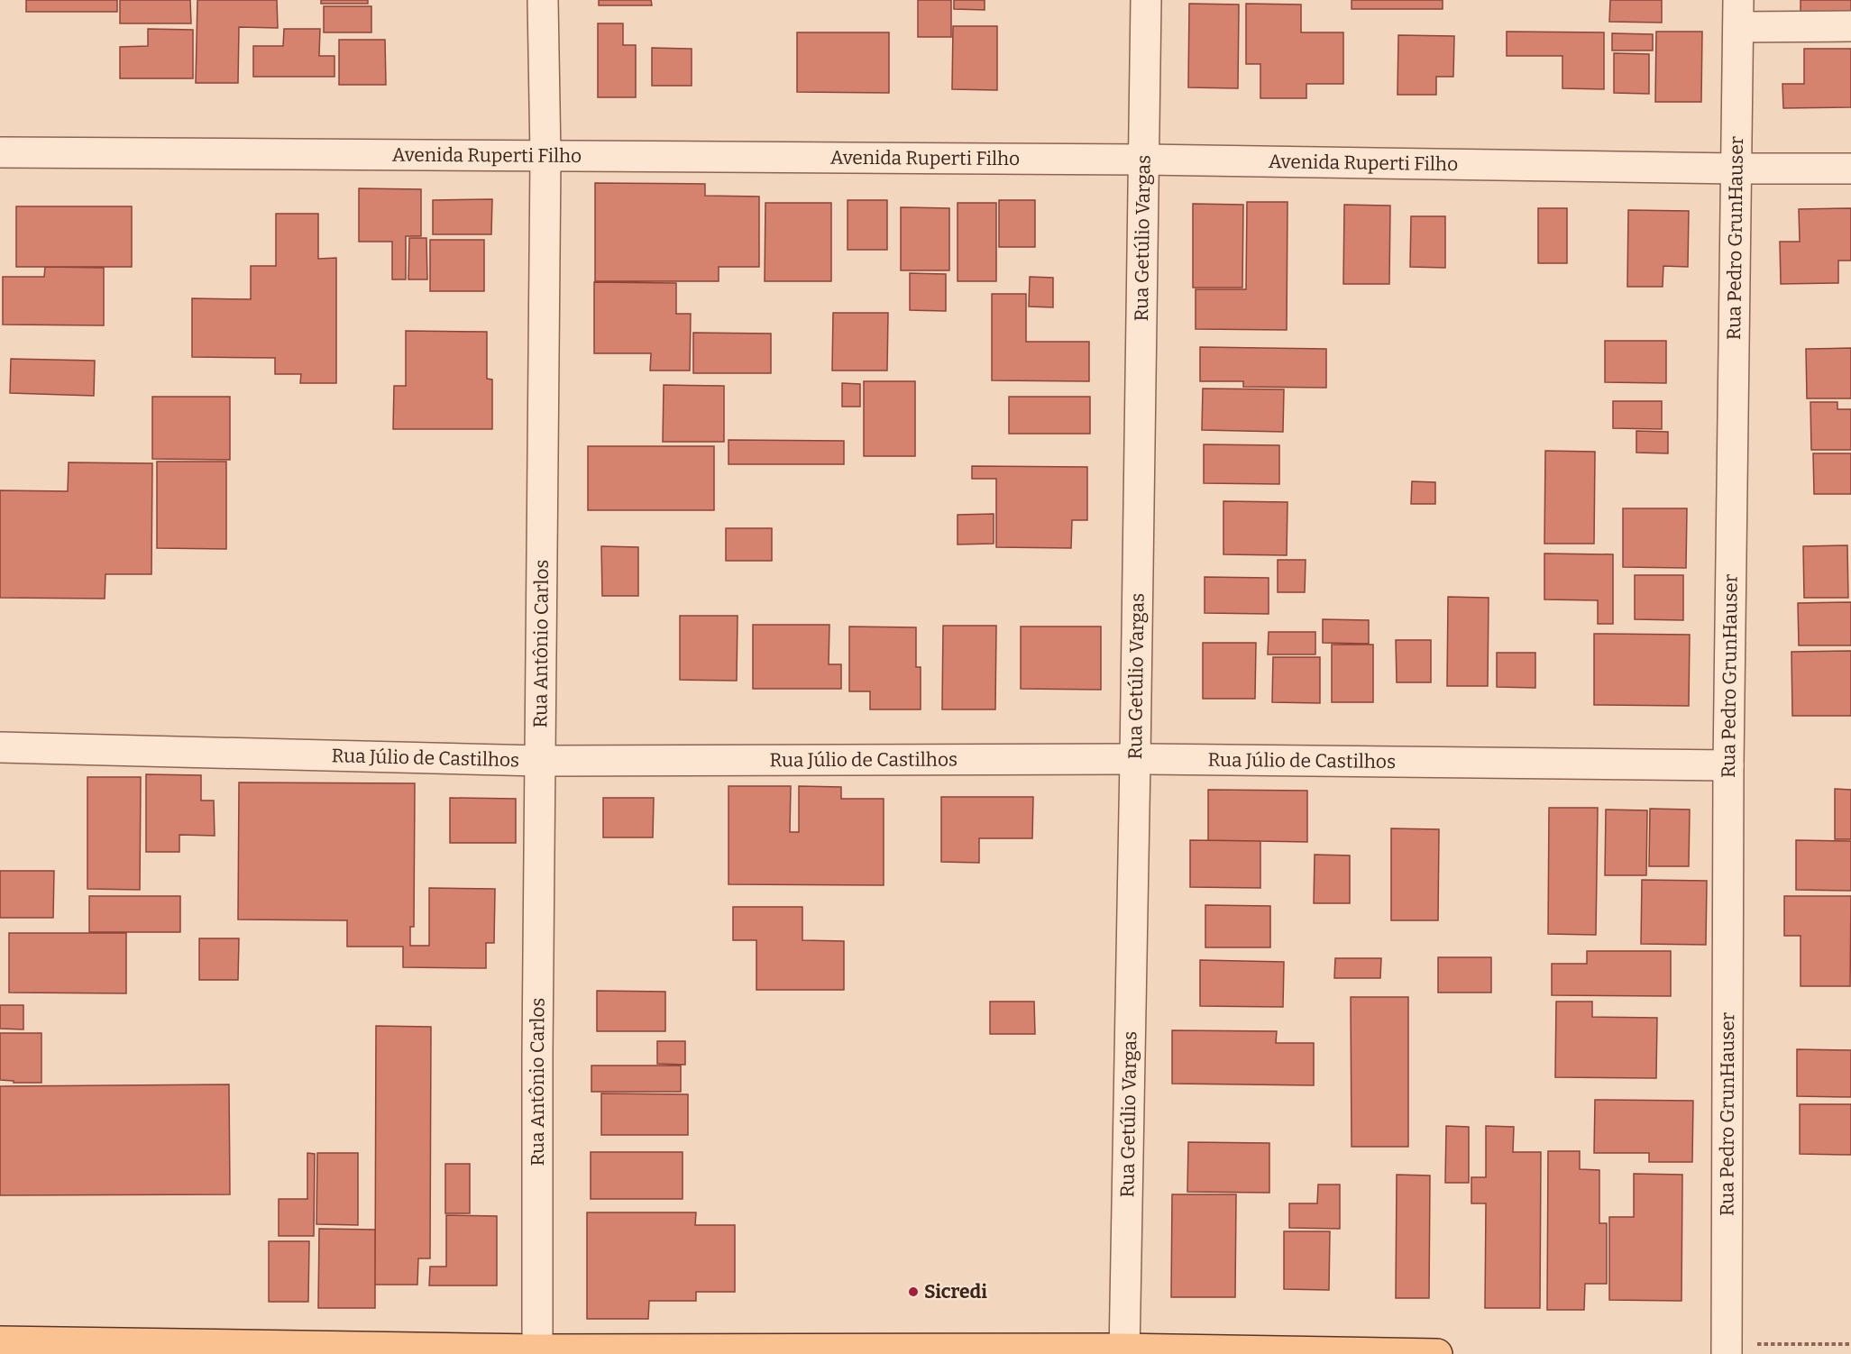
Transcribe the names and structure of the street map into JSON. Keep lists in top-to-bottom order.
{
  "streets": {
    "street": [
      "Avenida Ruperti Filho",
      "Rua Getúlio Vargas",
      "Rua Pedro GrunHauser",
      "Rua Antônio Carlos",
      "Rua Júlio de Castilhos"
    ]
  },
  "crossings": [
    ["Avenida Ruperti Filho", "Rua Getúlio Vargas"],
    ["Avenida Ruperti Filho", "Rua Pedro GrunHauser"],
    ["Avenida Ruperti Filho", "Rua Antônio Carlos"],
    ["Rua Getúlio Vargas", "Rua Júlio de Castilhos"],
    ["Rua Pedro GrunHauser", "Rua Júlio de Castilhos"],
    ["Rua Antônio Carlos", "Rua Júlio de Castilhos"]
  ],
  "places": ["Sicredi"]
}
